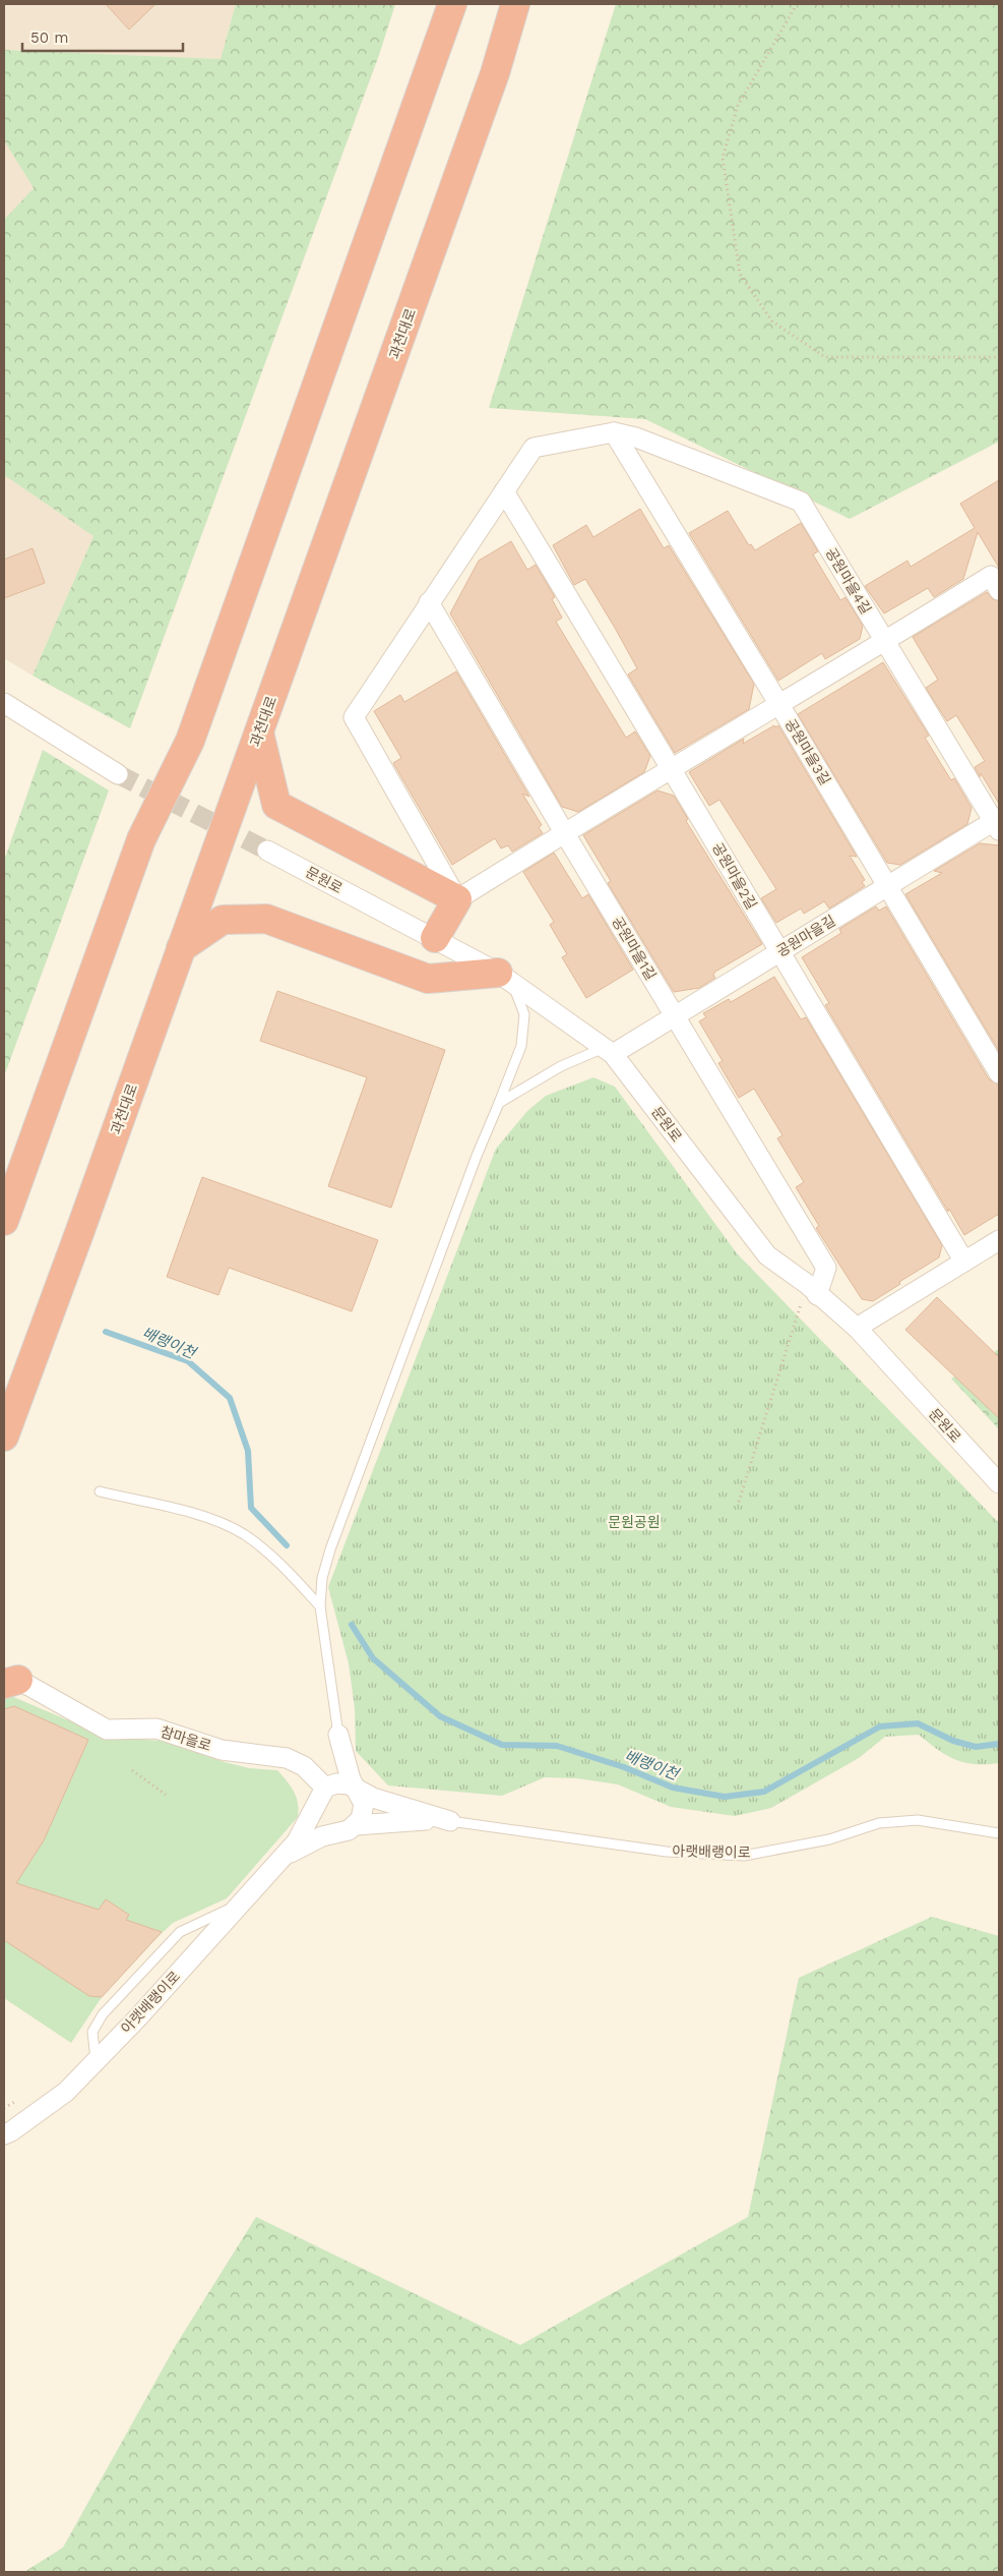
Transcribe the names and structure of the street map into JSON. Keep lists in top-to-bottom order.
{
  "streets": {
    "highway": ["과천대로"],
    "street": [
      "공원마을4길",
      "공원마을3길",
      "공원마을2길",
      "문원로",
      "공원마을길",
      "공원마을1길",
      "참마을로",
      "아랫배랭이로"
    ]
  },
  "crossings": [
    ["공원마을4길", "공원마을3길"],
    ["공원마을4길", "공원마을길"],
    ["공원마을3길", "공원마을길"],
    ["공원마을2길", "공원마을길"],
    ["문원로", "공원마을길"],
    ["문원로", "공원마을1길"],
    ["공원마을길", "공원마을1길"]
  ],
  "water": ["배랭이천"],
  "parks": ["문원공원"],
  "scale_bar": "50 m"
}
